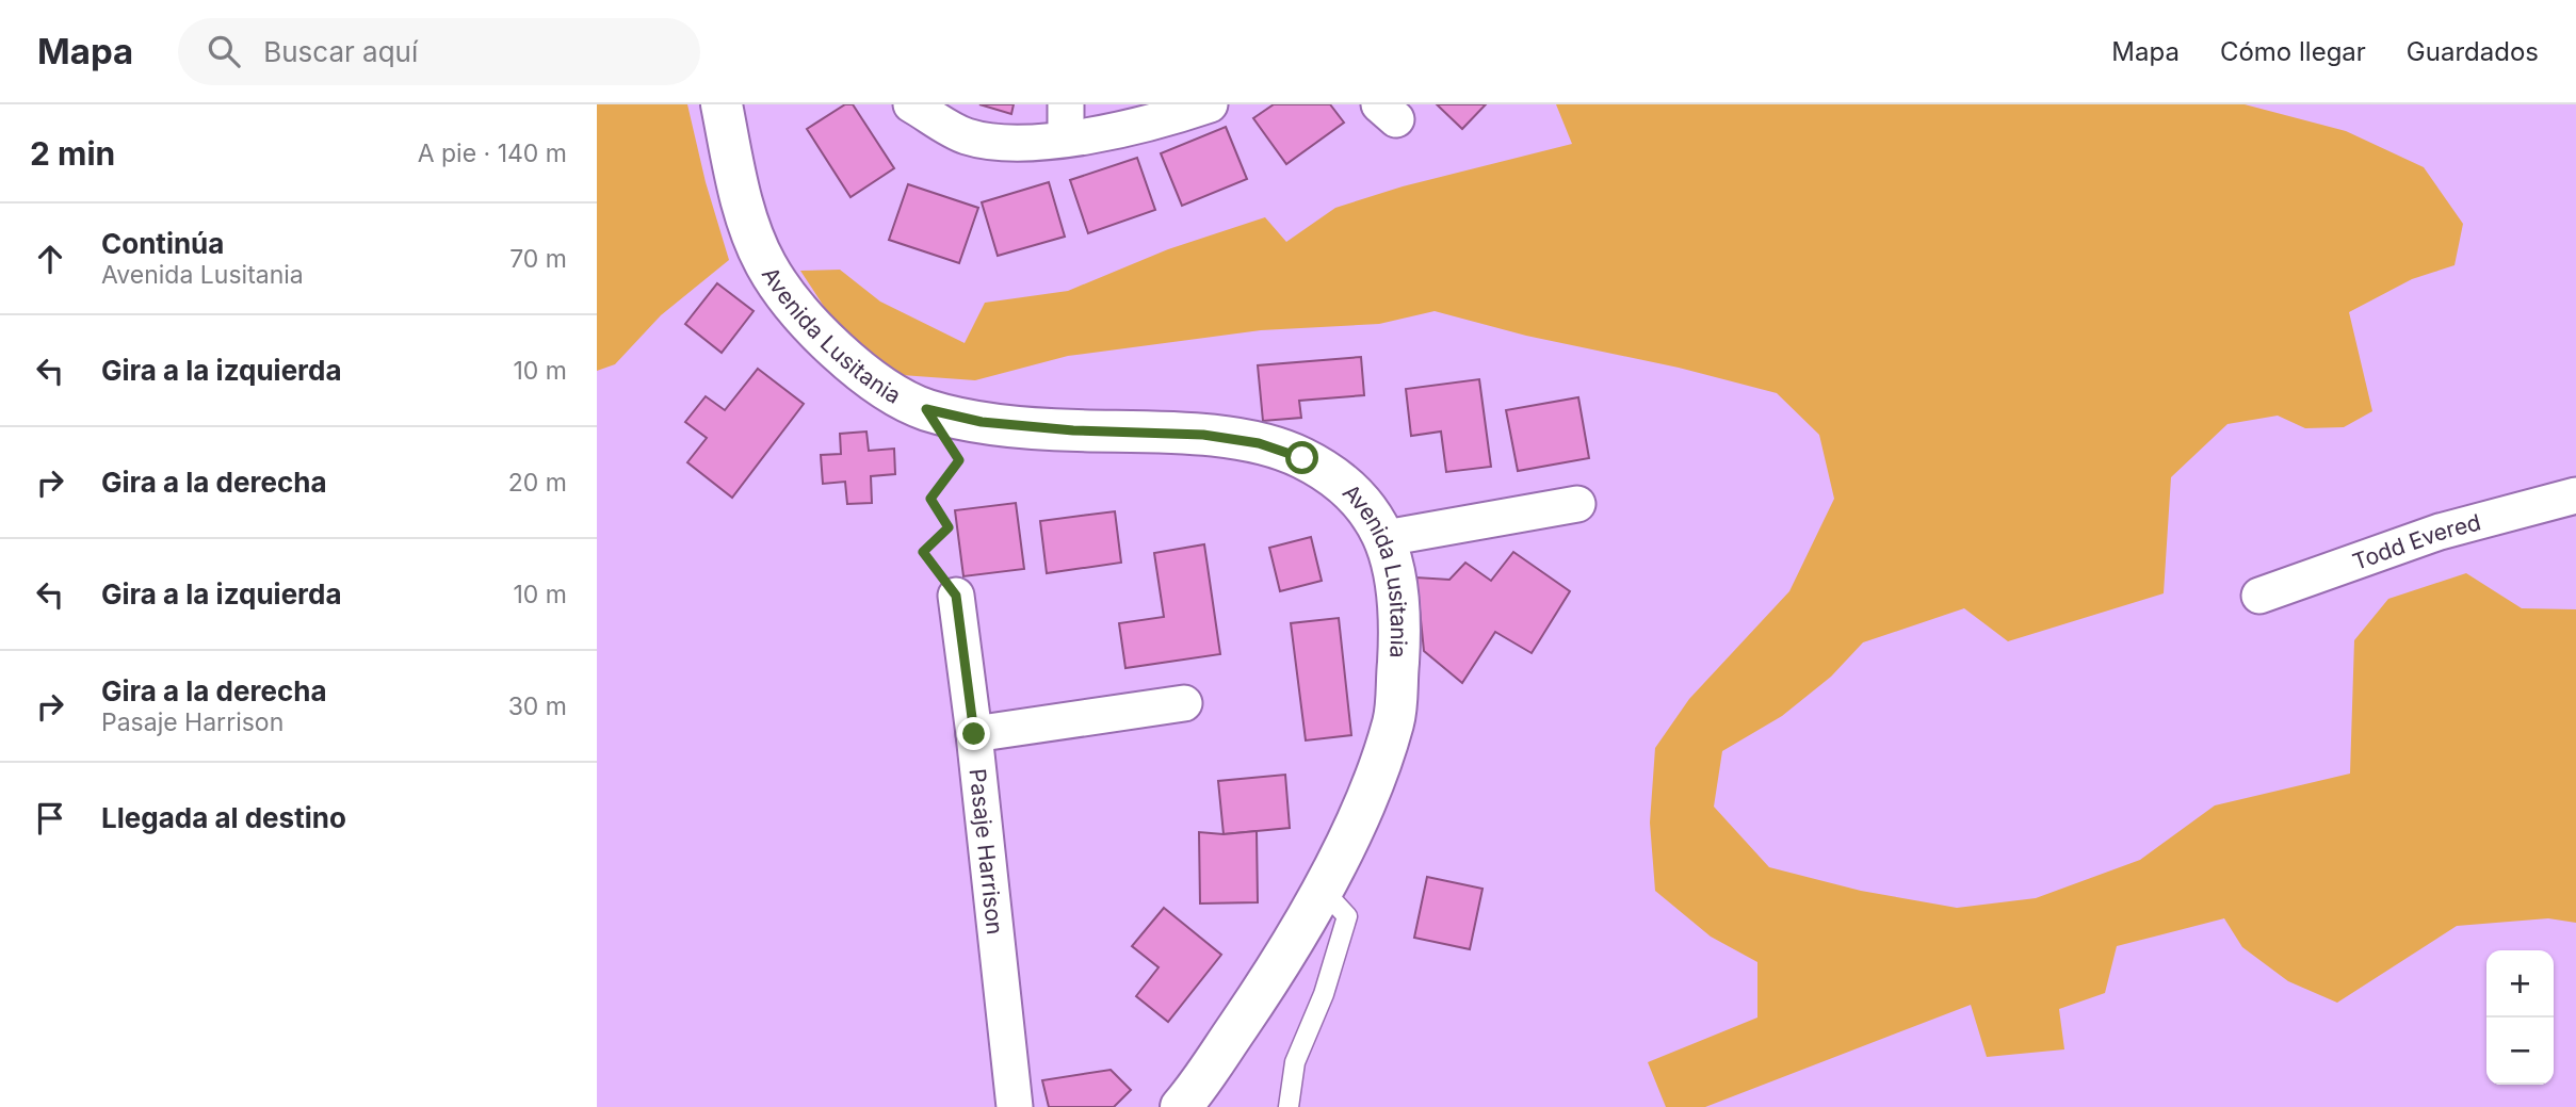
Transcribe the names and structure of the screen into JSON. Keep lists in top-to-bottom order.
{
  "streets": {
    "street": ["Avenida Lusitania", "Todd Evered", "Pasaje Harrison"]
  },
  "page": {
    "header": "Mapa",
    "search": "Buscar aquí",
    "nav": ["Mapa", "Cómo llegar", "Guardados"],
    "heading": ["2 min", "A pie · 140 m"],
    "list": [
      ["Continúa", "Avenida Lusitania", "70 m"],
      ["Gira a la izquierda", "10 m"],
      ["Gira a la derecha", "20 m"],
      ["Gira a la izquierda", "10 m"],
      ["Gira a la derecha", "Pasaje Harrison", "30 m"],
      "Llegada al destino"
    ],
    "map_buttons": ["+", "−"]
  }
}
